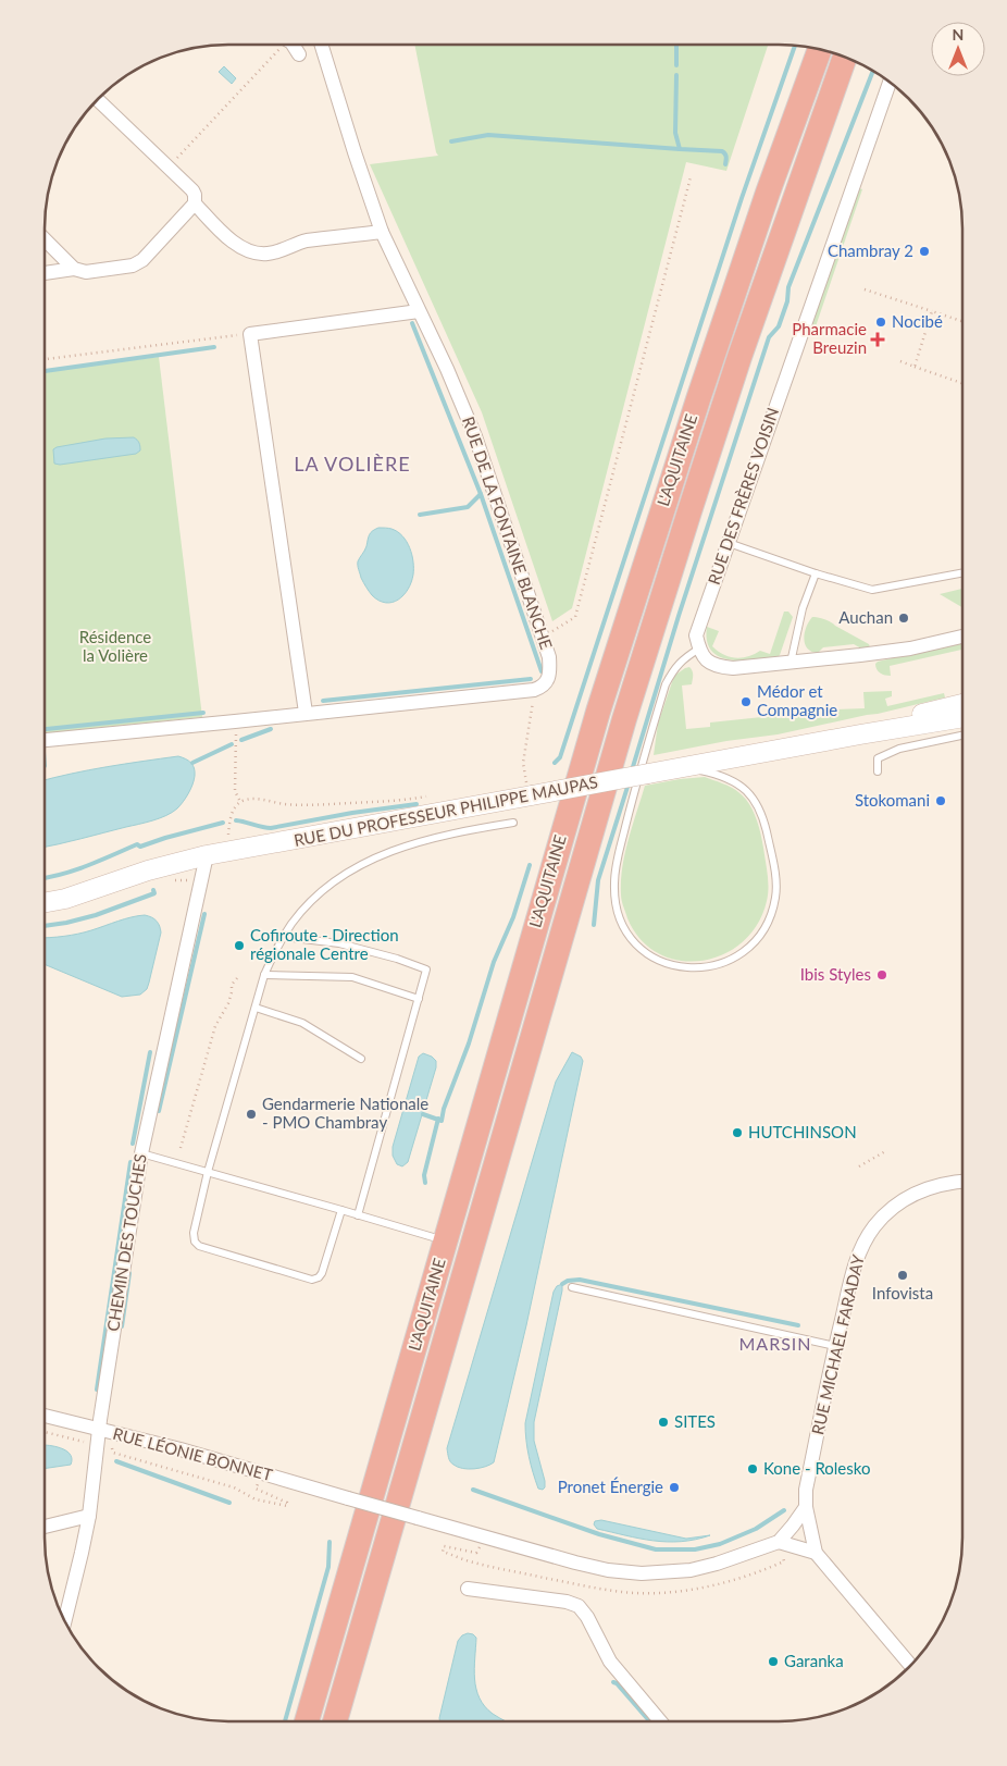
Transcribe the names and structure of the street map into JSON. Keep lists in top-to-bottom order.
{
  "streets": {
    "highway": ["L'AQUITAINE"],
    "street": [
      "RUE DES FRÈRES VOISIN",
      "RUE DE LA FONTAINE BLANCHE",
      "RUE DU PROFESSEUR PHILIPPE MAUPAS",
      "CHEMIN DES TOUCHES",
      "RUE MICHAEL FARADAY",
      "RUE LÉONIE BONNET"
    ]
  },
  "crossings": [
    ["RUE DU PROFESSEUR PHILIPPE MAUPAS", "CHEMIN DES TOUCHES"],
    ["CHEMIN DES TOUCHES", "RUE LÉONIE BONNET"]
  ],
  "districts": ["LA VOLIÈRE", "MARSIN"],
  "parks": ["Résidence la Volière"],
  "places": {
    "other": [
      "Chambray 2",
      "Nocibé",
      "Auchan",
      "Médor et Compagnie",
      "Stokomani",
      "Cofiroute - Direction régionale Centre",
      "Ibis Styles",
      "Gendarmerie Nationale - PMO Chambray",
      "HUTCHINSON",
      "Infovista",
      "SITES",
      "Kone - Rolesko",
      "Pronet Énergie",
      "Garanka"
    ],
    "health": ["Pharmacie Breuzin"]
  },
  "north": "top"
}
